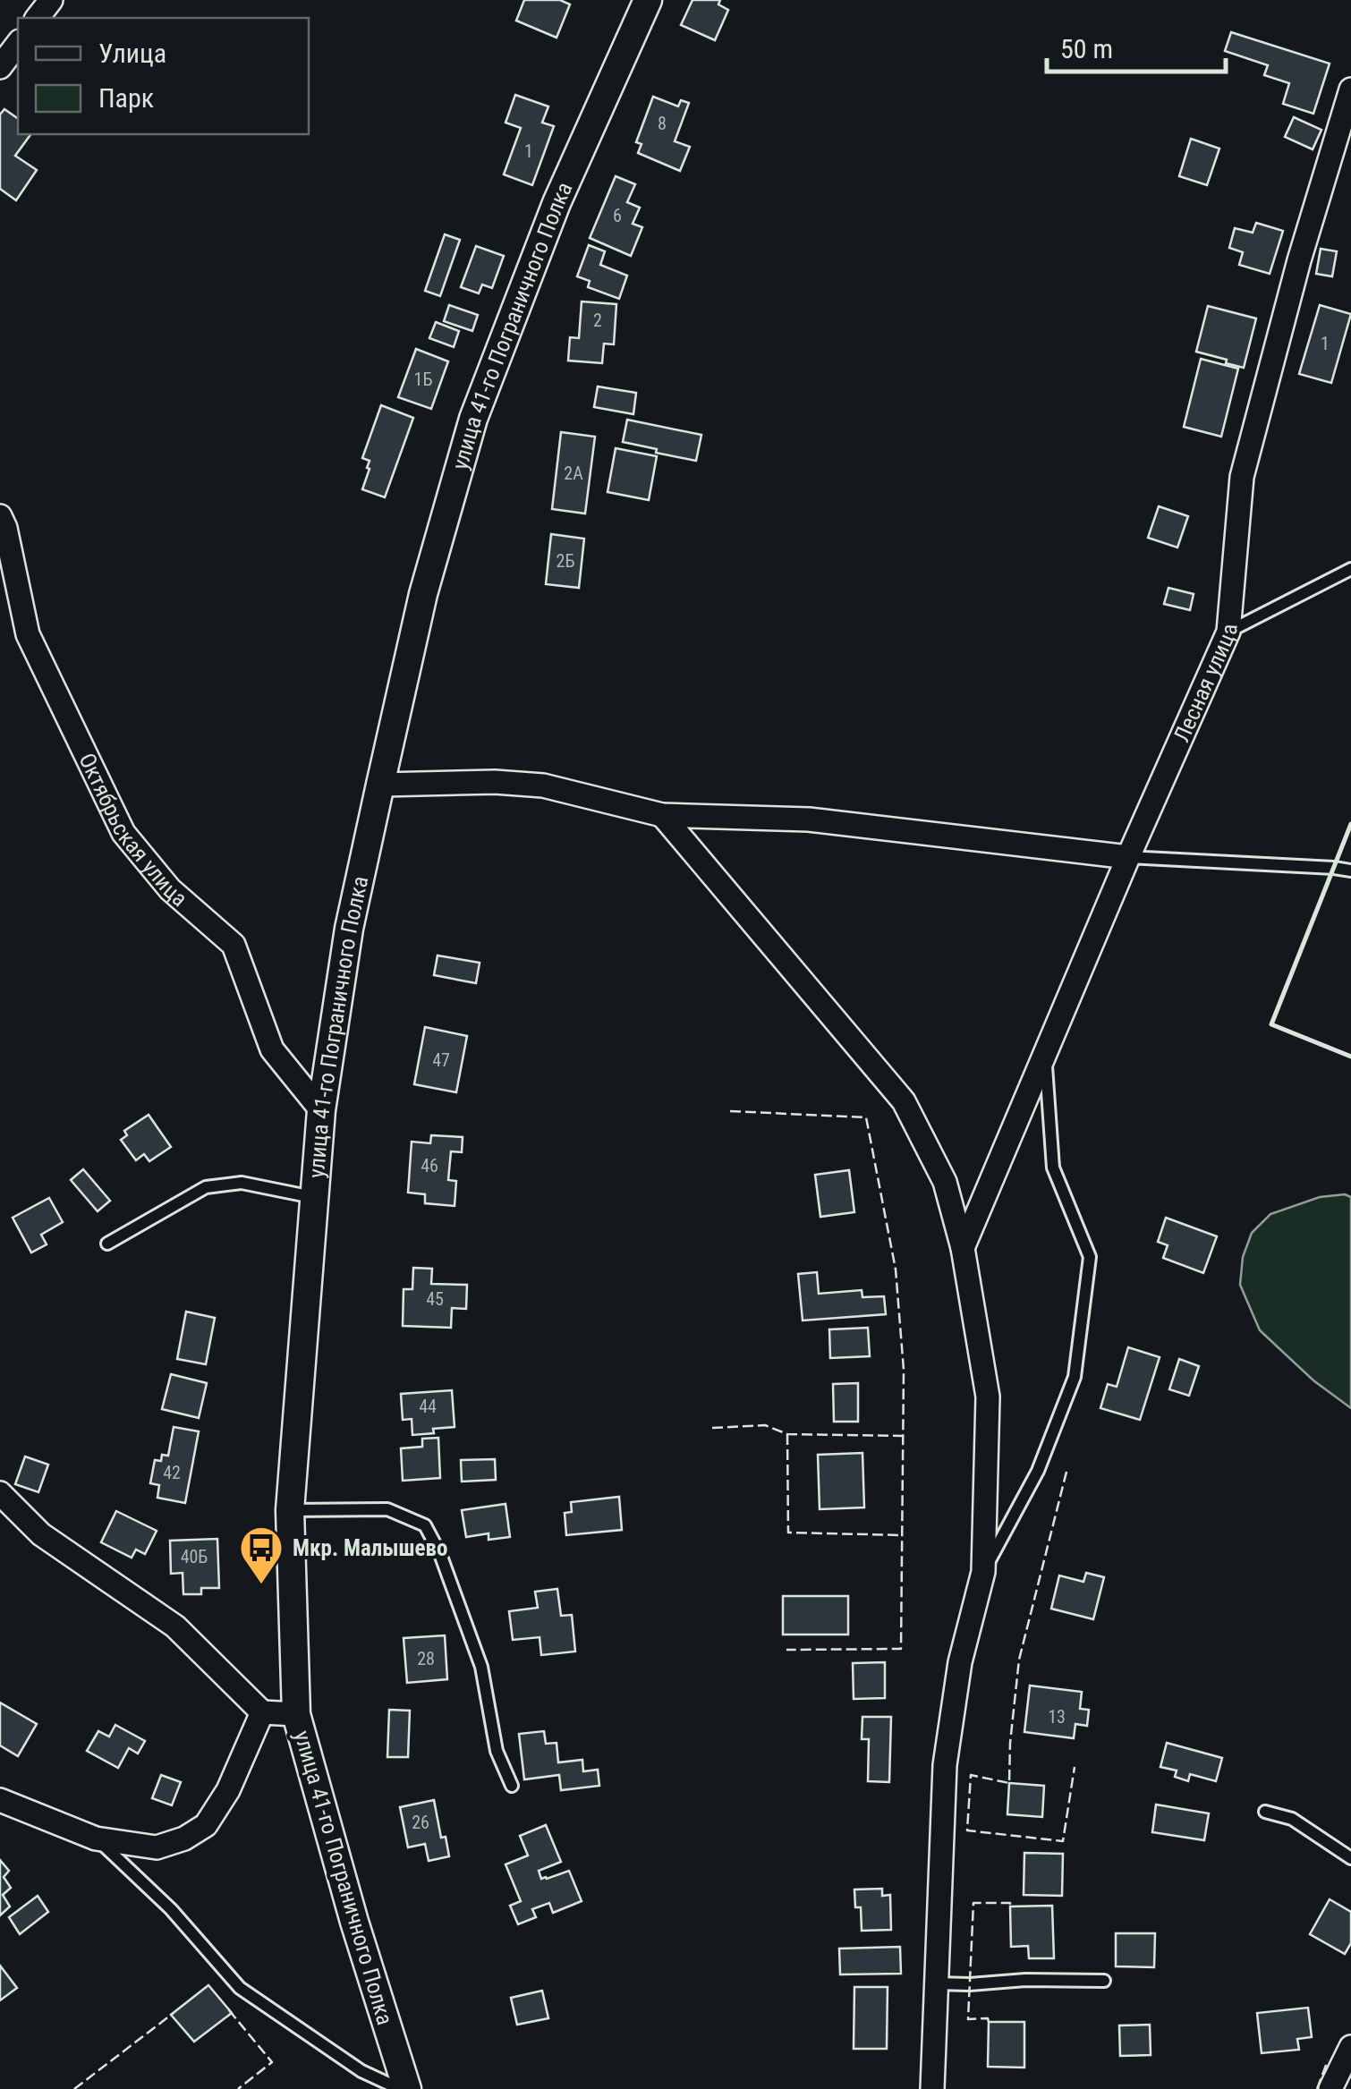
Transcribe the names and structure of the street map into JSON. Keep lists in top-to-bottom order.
{
  "streets": {
    "street": ["улица 41-го Пограничного Полка", "Лесная улица", "Октябрьская улица"]
  },
  "crossings": [
    ["улица 41-го Пограничного Полка", "Октябрьская улица"]
  ],
  "places": {
    "bus stop": ["Мкр. Малышево"]
  },
  "house_numbers": [
    "8",
    "1",
    "6",
    "2",
    "1",
    "1Б",
    "2А",
    "2Б",
    "47",
    "46",
    "45",
    "44",
    "42",
    "40Б",
    "28",
    "13",
    "26"
  ],
  "legend": ["Улица", "Парк"],
  "scale_bar": "50 m"
}
